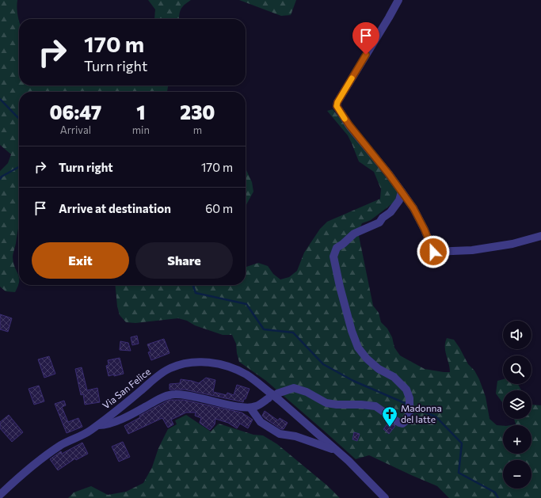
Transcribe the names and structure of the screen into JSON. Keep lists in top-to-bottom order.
{
  "streets": {
    "street": ["Via San Felice"]
  },
  "places": {
    "church": ["Madonna del latte"]
  },
  "page": {
    "turn": ["170 m", "Turn right"],
    "eta": [
      "06:47",
      "Arrival",
      "1",
      "min",
      "230",
      "m"
    ],
    "list": [
      {
        "name": "Turn right",
        "value": "170 m"
      },
      {
        "name": "Arrive at destination",
        "value": "60 m"
      }
    ],
    "buttons": ["Exit", "Share"],
    "map_buttons": ["+", "−"]
  }
}
